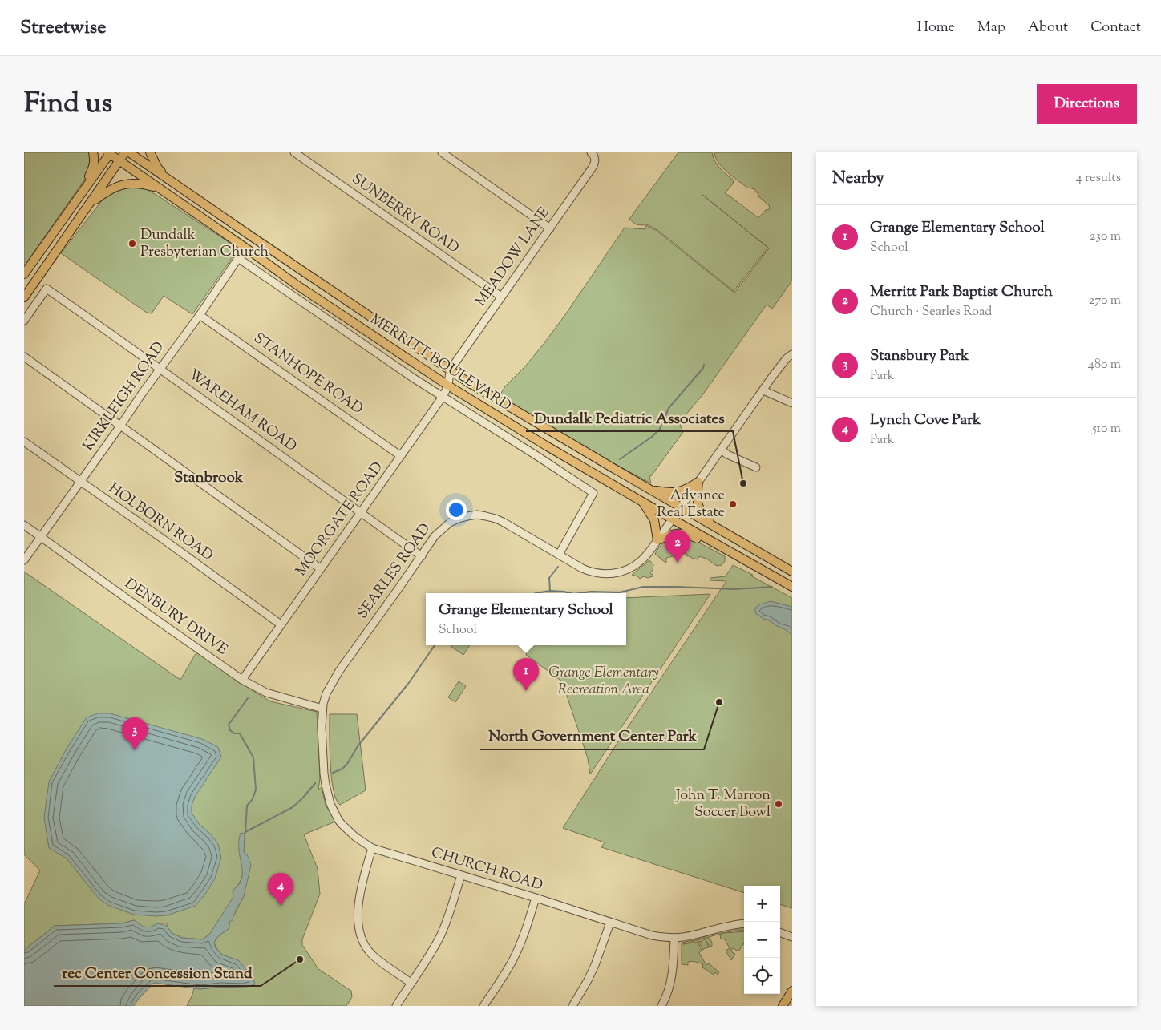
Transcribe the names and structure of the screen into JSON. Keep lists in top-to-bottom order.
{
  "streets": {
    "main road": ["MERRITT BOULEVARD"],
    "street": [
      "SUNBERRY ROAD",
      "MEADOW LANE",
      "STANHOPE ROAD",
      "KIRKLEIGH ROAD",
      "WAREHAM ROAD",
      "MOORGATE ROAD",
      "HOLBORN ROAD",
      "SEARLES ROAD",
      "DENBURY DRIVE",
      "CHURCH ROAD"
    ]
  },
  "crossings": [
    ["SUNBERRY ROAD", "MEADOW LANE"],
    ["MEADOW LANE", "MERRITT BOULEVARD"],
    ["MEADOW LANE", "MOORGATE ROAD"],
    ["MERRITT BOULEVARD", "KIRKLEIGH ROAD"],
    ["MERRITT BOULEVARD", "MOORGATE ROAD"],
    ["MERRITT BOULEVARD", "SEARLES ROAD"],
    ["STANHOPE ROAD", "KIRKLEIGH ROAD"],
    ["STANHOPE ROAD", "MOORGATE ROAD"],
    ["KIRKLEIGH ROAD", "WAREHAM ROAD"],
    ["KIRKLEIGH ROAD", "HOLBORN ROAD"],
    ["KIRKLEIGH ROAD", "DENBURY DRIVE"],
    ["WAREHAM ROAD", "MOORGATE ROAD"],
    ["WAREHAM ROAD", "SEARLES ROAD"],
    ["MOORGATE ROAD", "HOLBORN ROAD"],
    ["MOORGATE ROAD", "DENBURY DRIVE"],
    ["SEARLES ROAD", "DENBURY DRIVE"],
    ["SEARLES ROAD", "CHURCH ROAD"],
    ["DENBURY DRIVE", "CHURCH ROAD"]
  ],
  "districts": ["Stanbrook"],
  "parks": ["Grange Elementary Recreation Area"],
  "places": [
    "Dundalk Presbyterian Church",
    "Dundalk Pediatric Associates",
    "Advance Real Estate",
    "North Government Center Park",
    "John T. Marron Soccer Bowl",
    "rec Center Concession Stand"
  ],
  "page": {
    "header": "Streetwise",
    "nav": [
      "Home",
      "Map",
      "About",
      "Contact"
    ],
    "title": "Find us",
    "buttons": "Directions",
    "heading": ["Nearby", "4 results"],
    "list": [
      {
        "mark": "1",
        "name": "Grange Elementary School",
        "note": "School",
        "value": "230 m"
      },
      {
        "mark": "2",
        "name": "Merritt Park Baptist Church",
        "note": "Church · Searles Road",
        "value": "270 m"
      },
      {
        "mark": "3",
        "name": "Stansbury Park",
        "note": "Park",
        "value": "480 m"
      },
      {
        "mark": "4",
        "name": "Lynch Cove Park",
        "note": "Park",
        "value": "510 m"
      }
    ],
    "pins": [
      "2",
      "1",
      "3",
      "4"
    ],
    "popup": ["Grange Elementary School", "School"],
    "map_buttons": ["+", "−"]
  }
}
